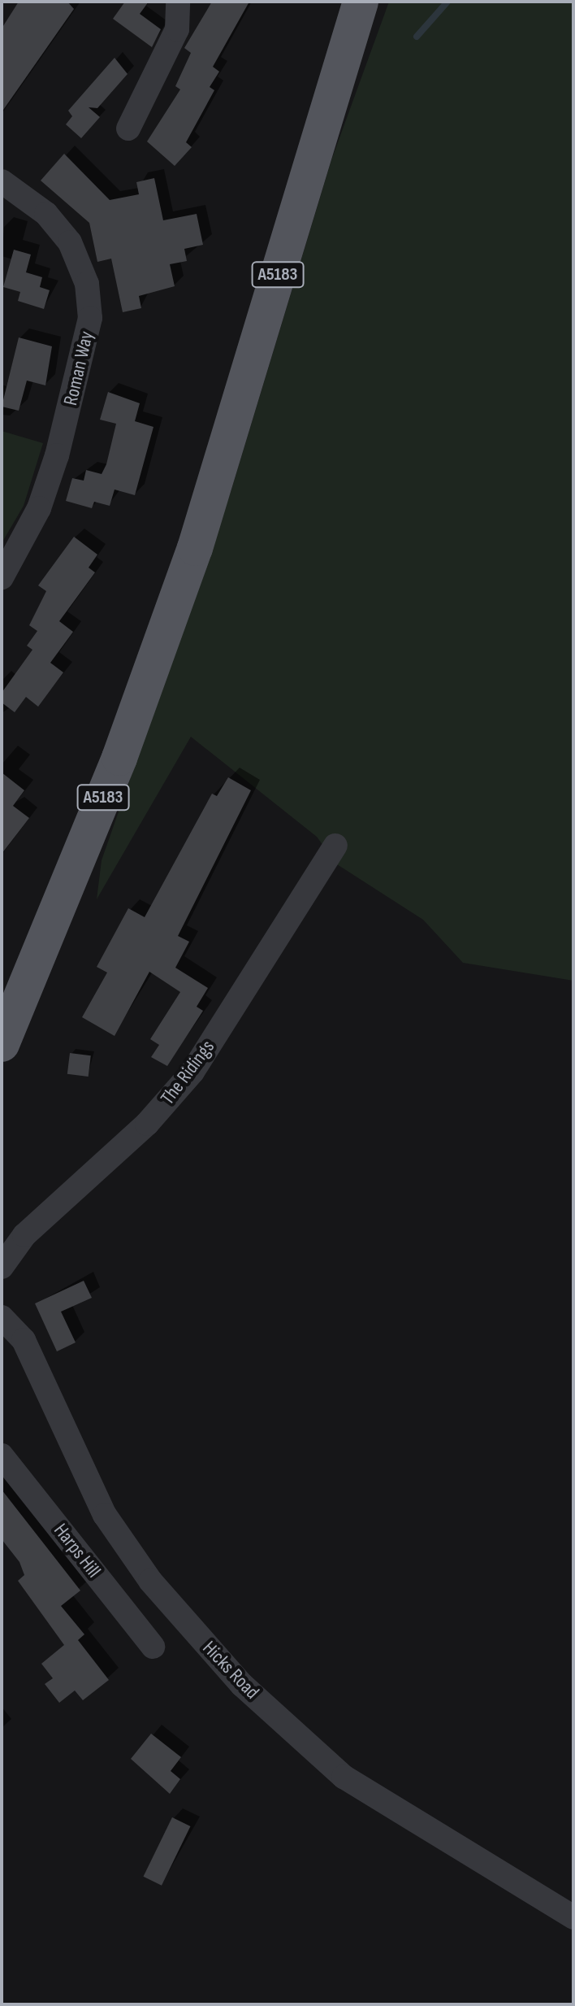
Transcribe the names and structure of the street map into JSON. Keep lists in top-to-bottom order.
{
  "streets": {
    "main road": ["A5183"],
    "street": [
      "Roman Way",
      "The Ridings",
      "Harps Hill",
      "Hicks Road"
    ]
  }
}
